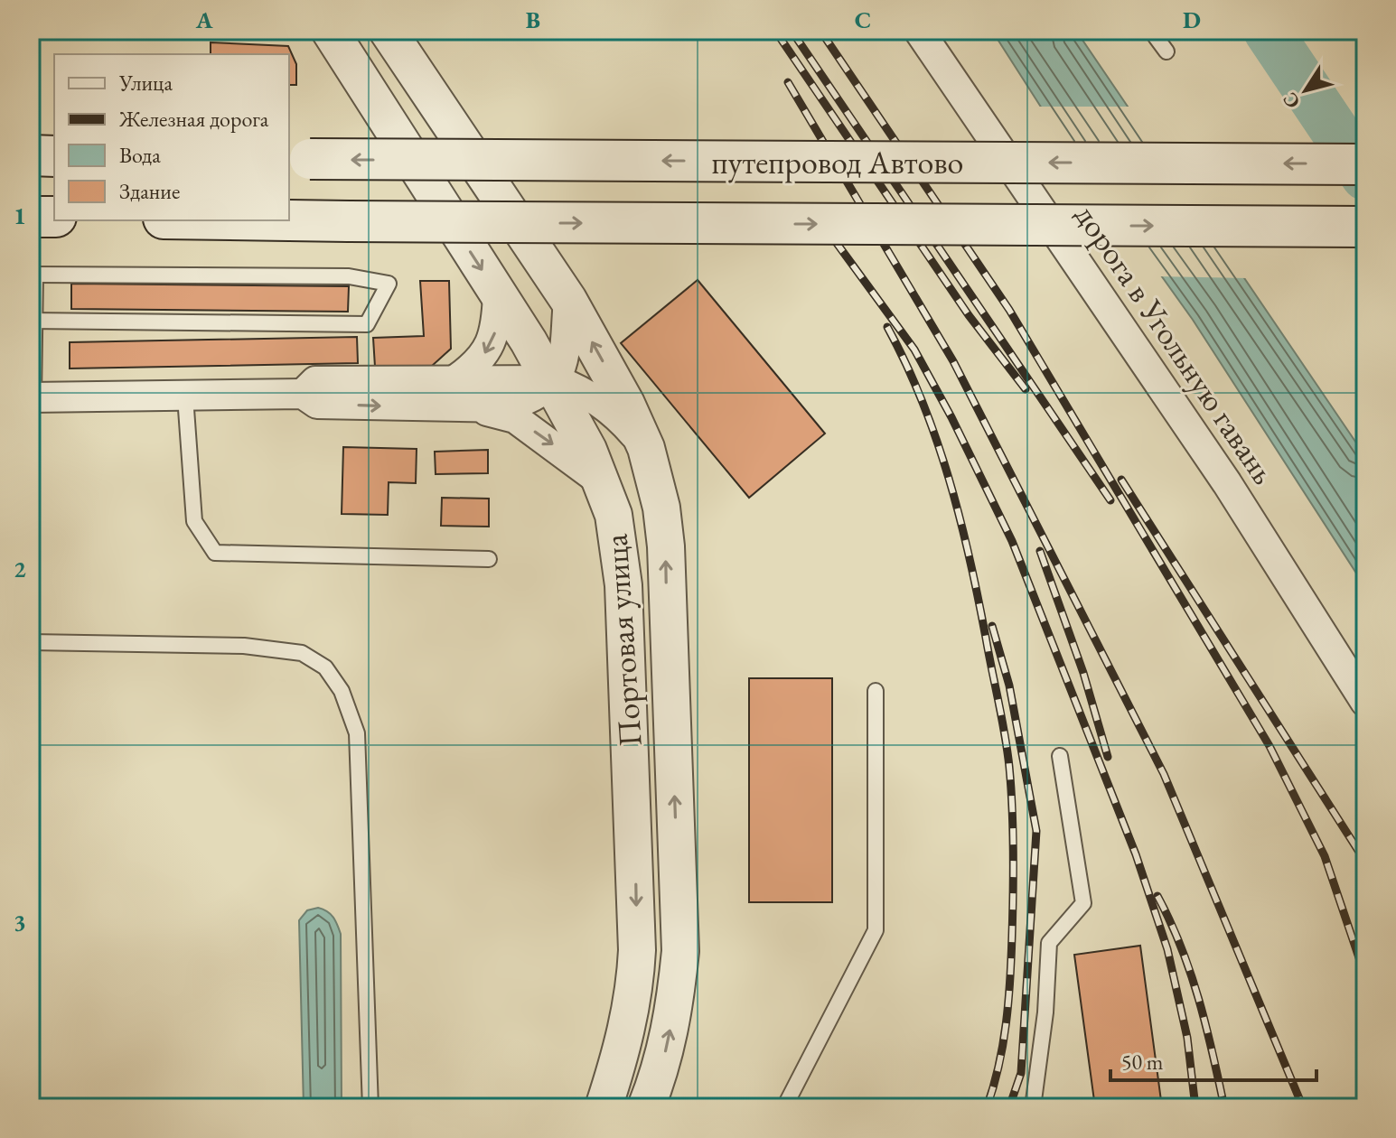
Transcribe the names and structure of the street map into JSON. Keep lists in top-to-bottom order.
{
  "streets": {
    "main road": ["путепровод Автово"],
    "street": ["дорога в Угольную гавань", "Портовая улица"]
  },
  "legend": [
    "Улица",
    "Железная дорога",
    "Вода",
    "Здание"
  ],
  "scale_bar": "50 m",
  "north": "bottom left",
  "grid": {
    "columns": [
      "A",
      "B",
      "C",
      "D"
    ],
    "rows": ["1", "2", "3"]
  }
}
